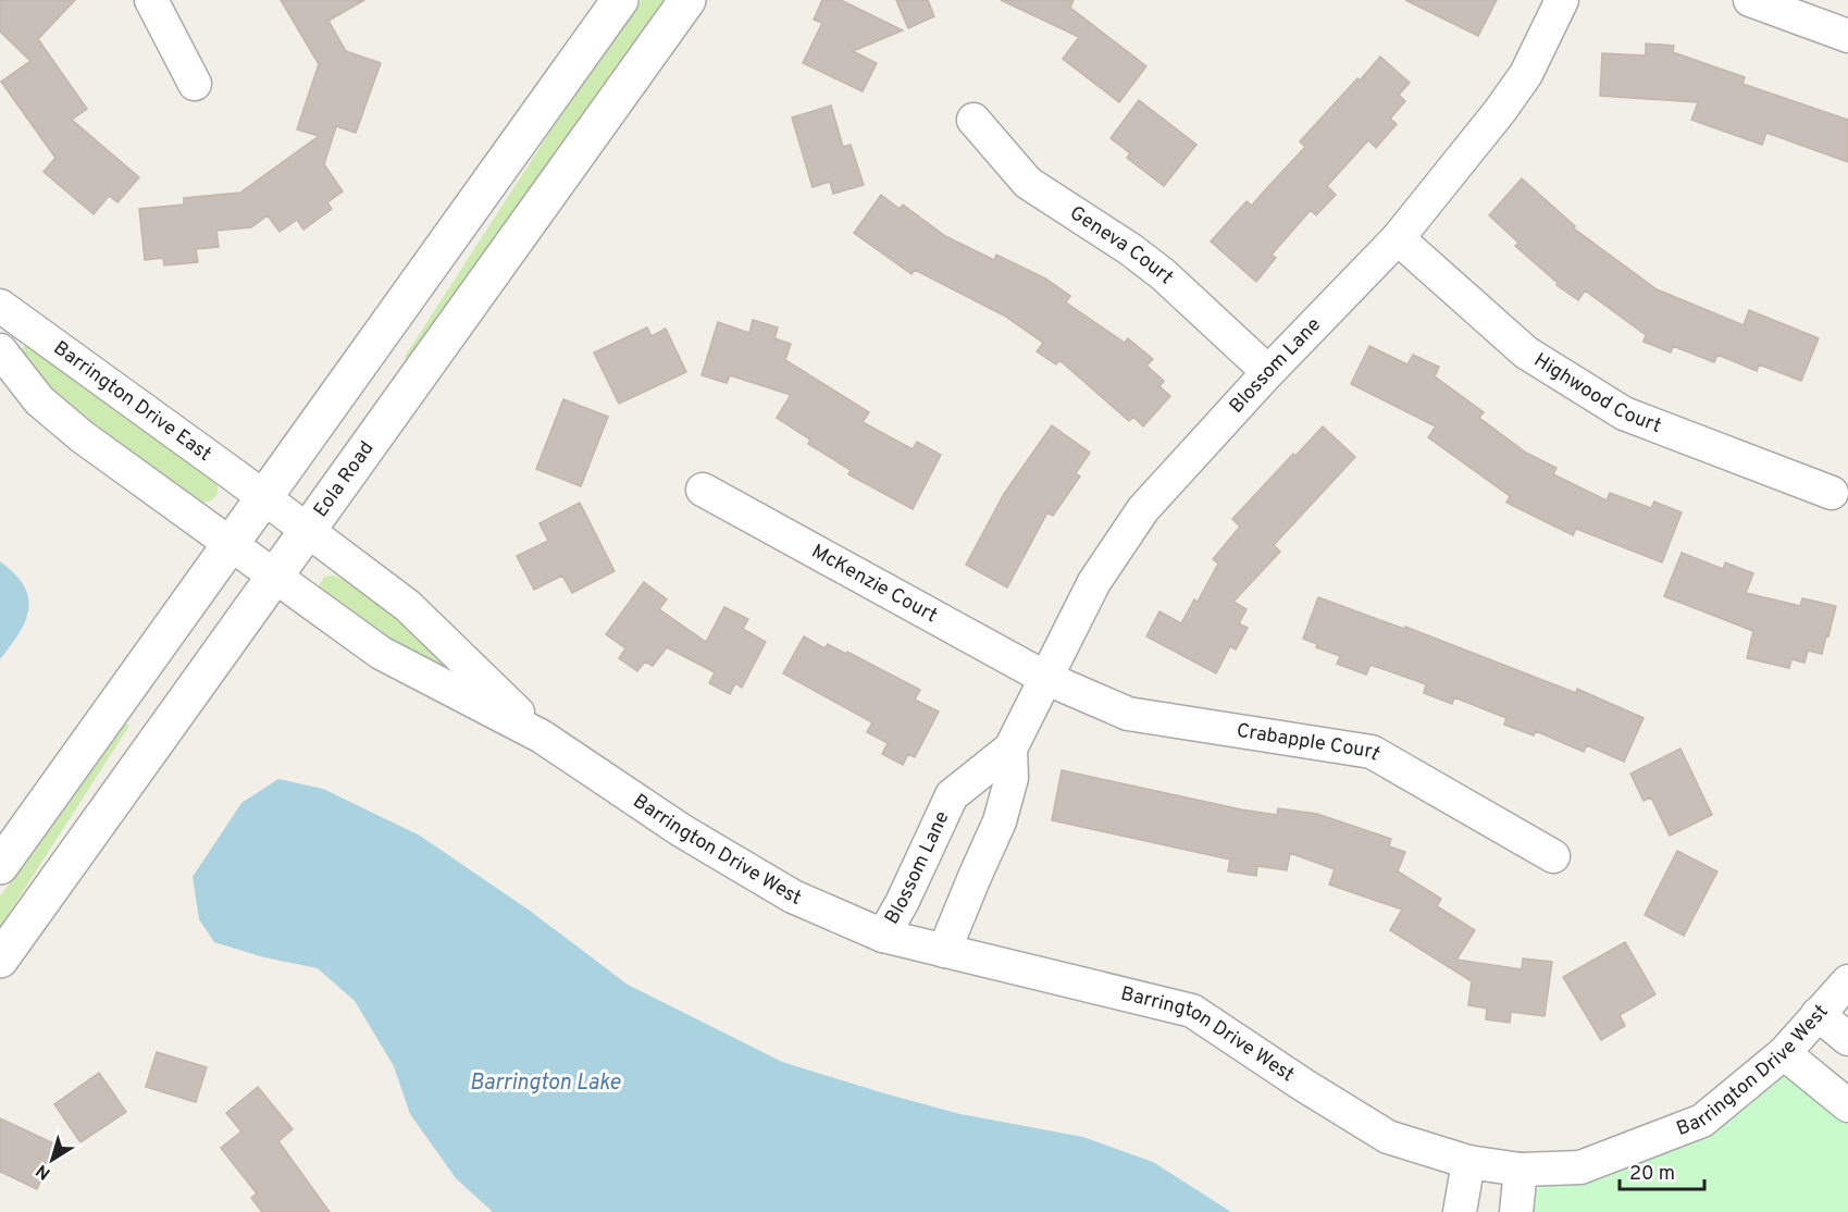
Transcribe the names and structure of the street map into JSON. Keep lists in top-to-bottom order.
{
  "streets": {
    "street": [
      "Geneva Court",
      "Blossom Lane",
      "Highwood Court",
      "Barrington Drive East",
      "Eola Road",
      "McKenzie Court",
      "Crabapple Court",
      "Barrington Drive West"
    ]
  },
  "crossings": [
    ["Geneva Court", "Blossom Lane"],
    ["Blossom Lane", "Highwood Court"],
    ["Blossom Lane", "McKenzie Court"],
    ["Blossom Lane", "Crabapple Court"],
    ["Blossom Lane", "Barrington Drive West"],
    ["Barrington Drive East", "Barrington Drive West"],
    ["Eola Road", "Barrington Drive West"],
    ["McKenzie Court", "Crabapple Court"]
  ],
  "water": ["Barrington Lake"],
  "scale_bar": "20 m",
  "north": "bottom left"
}
